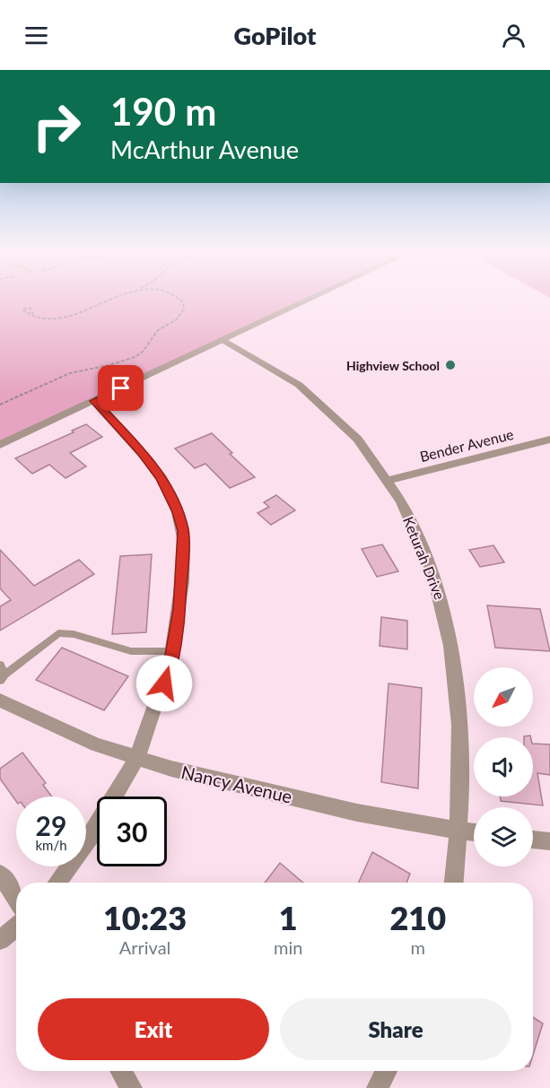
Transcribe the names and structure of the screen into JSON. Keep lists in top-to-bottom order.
{
  "streets": {
    "street": ["Bender Avenue", "Keturah Drive", "Nancy Avenue"]
  },
  "crossings": [
    ["Bender Avenue", "Keturah Drive"],
    ["Keturah Drive", "Nancy Avenue"]
  ],
  "places": ["Highview School"],
  "north": "bottom left",
  "page": {
    "header": "GoPilot",
    "turn": ["190 m", "McArthur Avenue"],
    "speed": "29 km/h",
    "limit": "30",
    "eta": [
      "10:23",
      "Arrival",
      "1",
      "min",
      "210",
      "m"
    ],
    "buttons": ["Exit", "Share"]
  }
}
